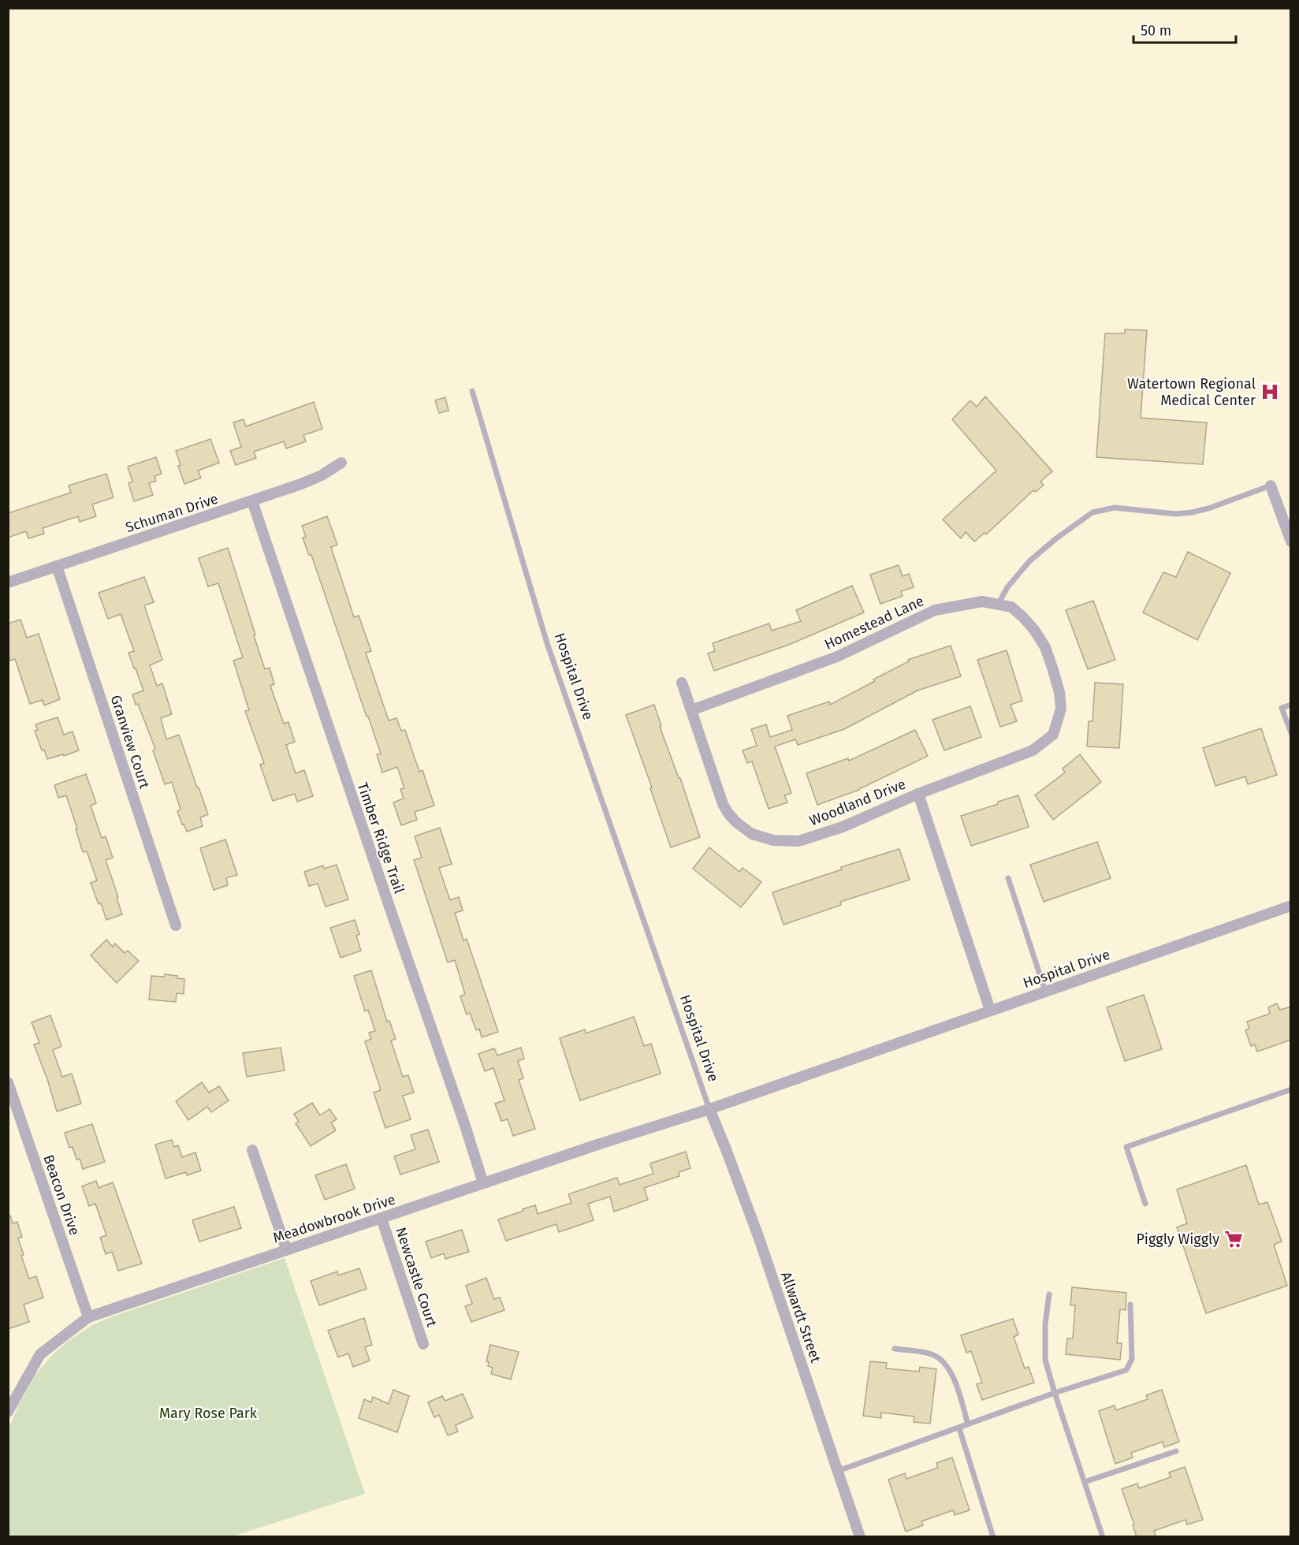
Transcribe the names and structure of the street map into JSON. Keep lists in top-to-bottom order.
{
  "streets": {
    "street": [
      "Schuman Drive",
      "Homestead Lane",
      "Hospital Drive",
      "Granview Court",
      "Woodland Drive",
      "Timber Ridge Trail",
      "Beacon Drive",
      "Meadowbrook Drive",
      "Newcastle Court",
      "Allwardt Street"
    ]
  },
  "crossings": [
    ["Schuman Drive", "Granview Court"],
    ["Schuman Drive", "Timber Ridge Trail"],
    ["Homestead Lane", "Woodland Drive"],
    ["Hospital Drive", "Woodland Drive"],
    ["Hospital Drive", "Meadowbrook Drive"],
    ["Hospital Drive", "Allwardt Street"],
    ["Timber Ridge Trail", "Meadowbrook Drive"],
    ["Beacon Drive", "Meadowbrook Drive"],
    ["Meadowbrook Drive", "Newcastle Court"],
    ["Meadowbrook Drive", "Allwardt Street"]
  ],
  "parks": ["Mary Rose Park"],
  "places": {
    "hospital": ["Watertown Regional Medical Center"],
    "supermarket": ["Piggly Wiggly"]
  },
  "scale_bar": "50 m"
}
